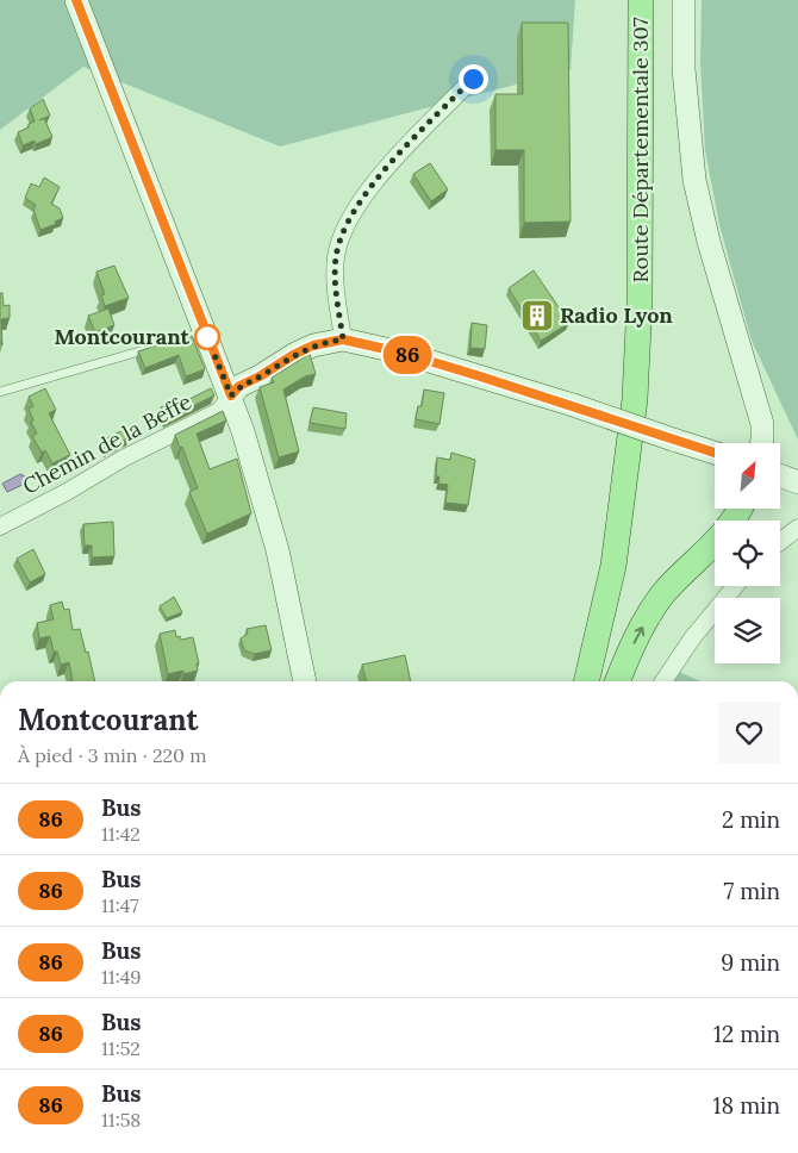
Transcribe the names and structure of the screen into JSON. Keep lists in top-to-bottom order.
{
  "streets": {
    "main road": ["Route Départementale 307"],
    "street": ["Chemin de la Beffe"]
  },
  "places": {
    "building": ["Radio Lyon"],
    "other": ["Montcourant"]
  },
  "lines": ["bus line 86"],
  "north": "top right",
  "page": {
    "on_map": "86",
    "heading": ["Montcourant", "À pied · 3 min · 220 m"],
    "list": [
      {
        "mark": "86",
        "name": "Bus",
        "note": "11:42",
        "value": "2 min"
      },
      {
        "mark": "86",
        "name": "Bus",
        "note": "11:47",
        "value": "7 min"
      },
      {
        "mark": "86",
        "name": "Bus",
        "note": "11:49",
        "value": "9 min"
      },
      {
        "mark": "86",
        "name": "Bus",
        "note": "11:52",
        "value": "12 min"
      },
      {
        "mark": "86",
        "name": "Bus",
        "note": "11:58",
        "value": "18 min"
      }
    ]
  }
}
